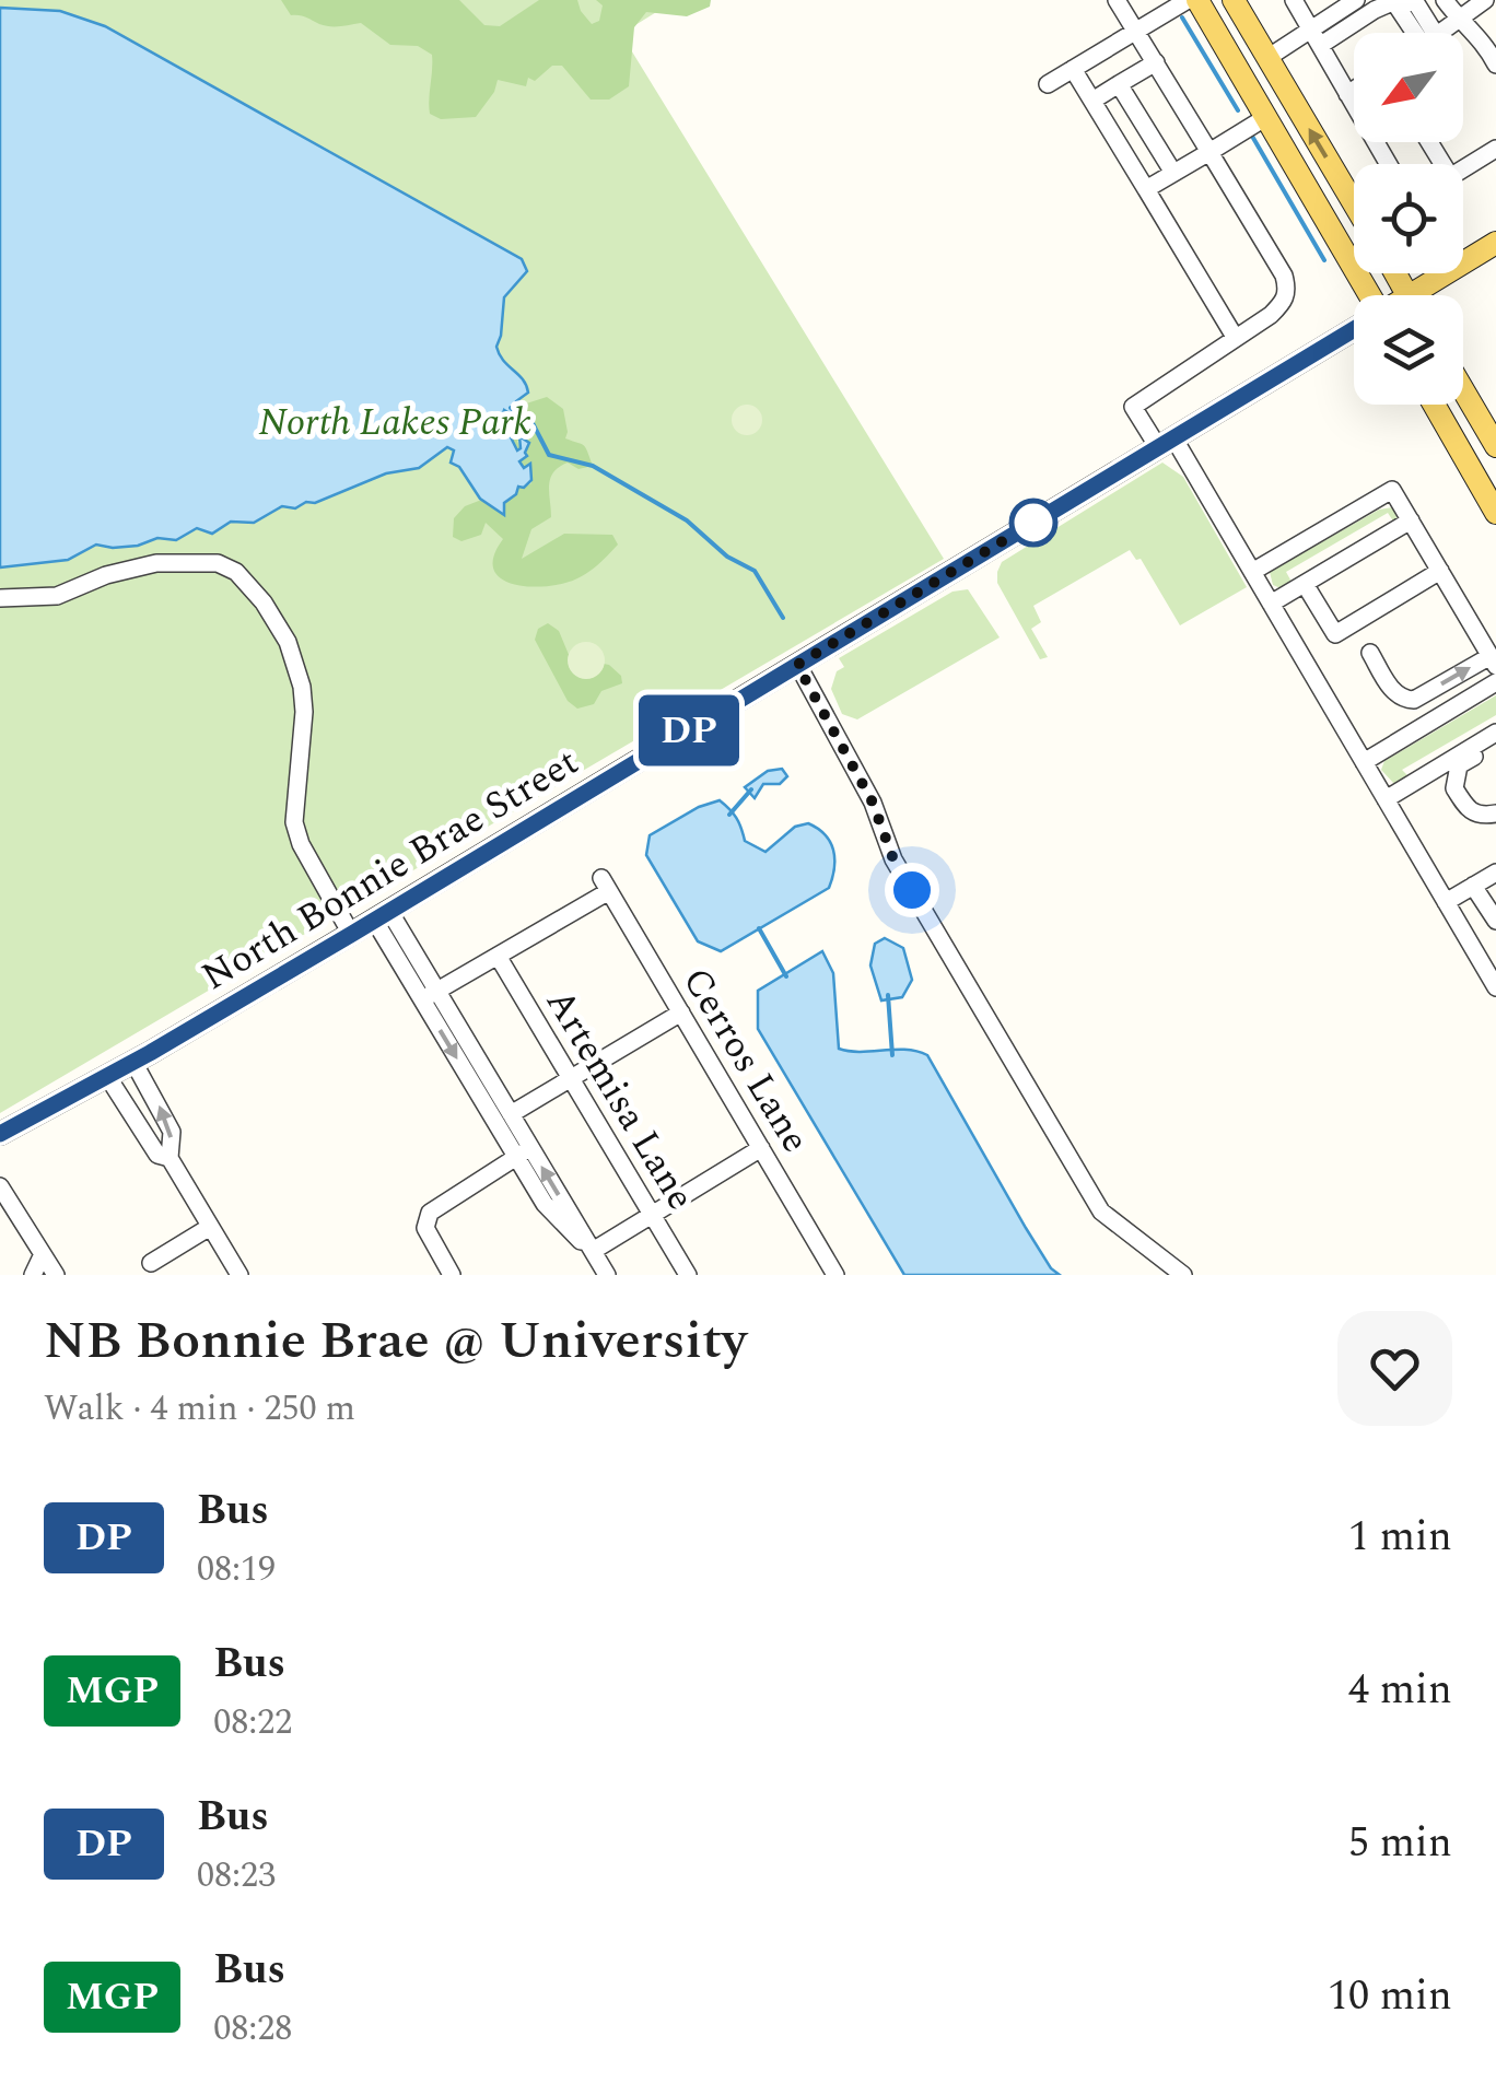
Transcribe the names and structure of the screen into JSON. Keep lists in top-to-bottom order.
{
  "streets": {
    "main road": ["North Bonnie Brae Street"],
    "street": ["Cerros Lane", "Artemisa Lane"]
  },
  "crossings": [
    ["Cerros Lane", "Artemisa Lane"]
  ],
  "parks": ["North Lakes Park"],
  "lines": ["bus line DP"],
  "north": "bottom left",
  "page": {
    "on_map": "DP",
    "heading": ["NB Bonnie Brae @ University", "Walk · 4 min · 250 m"],
    "list": [
      {
        "mark": "DP",
        "name": "Bus",
        "note": "08:19",
        "value": "1 min"
      },
      {
        "mark": "MGP",
        "name": "Bus",
        "note": "08:22",
        "value": "4 min"
      },
      {
        "mark": "DP",
        "name": "Bus",
        "note": "08:23",
        "value": "5 min"
      },
      {
        "mark": "MGP",
        "name": "Bus",
        "note": "08:28",
        "value": "10 min"
      }
    ]
  }
}
